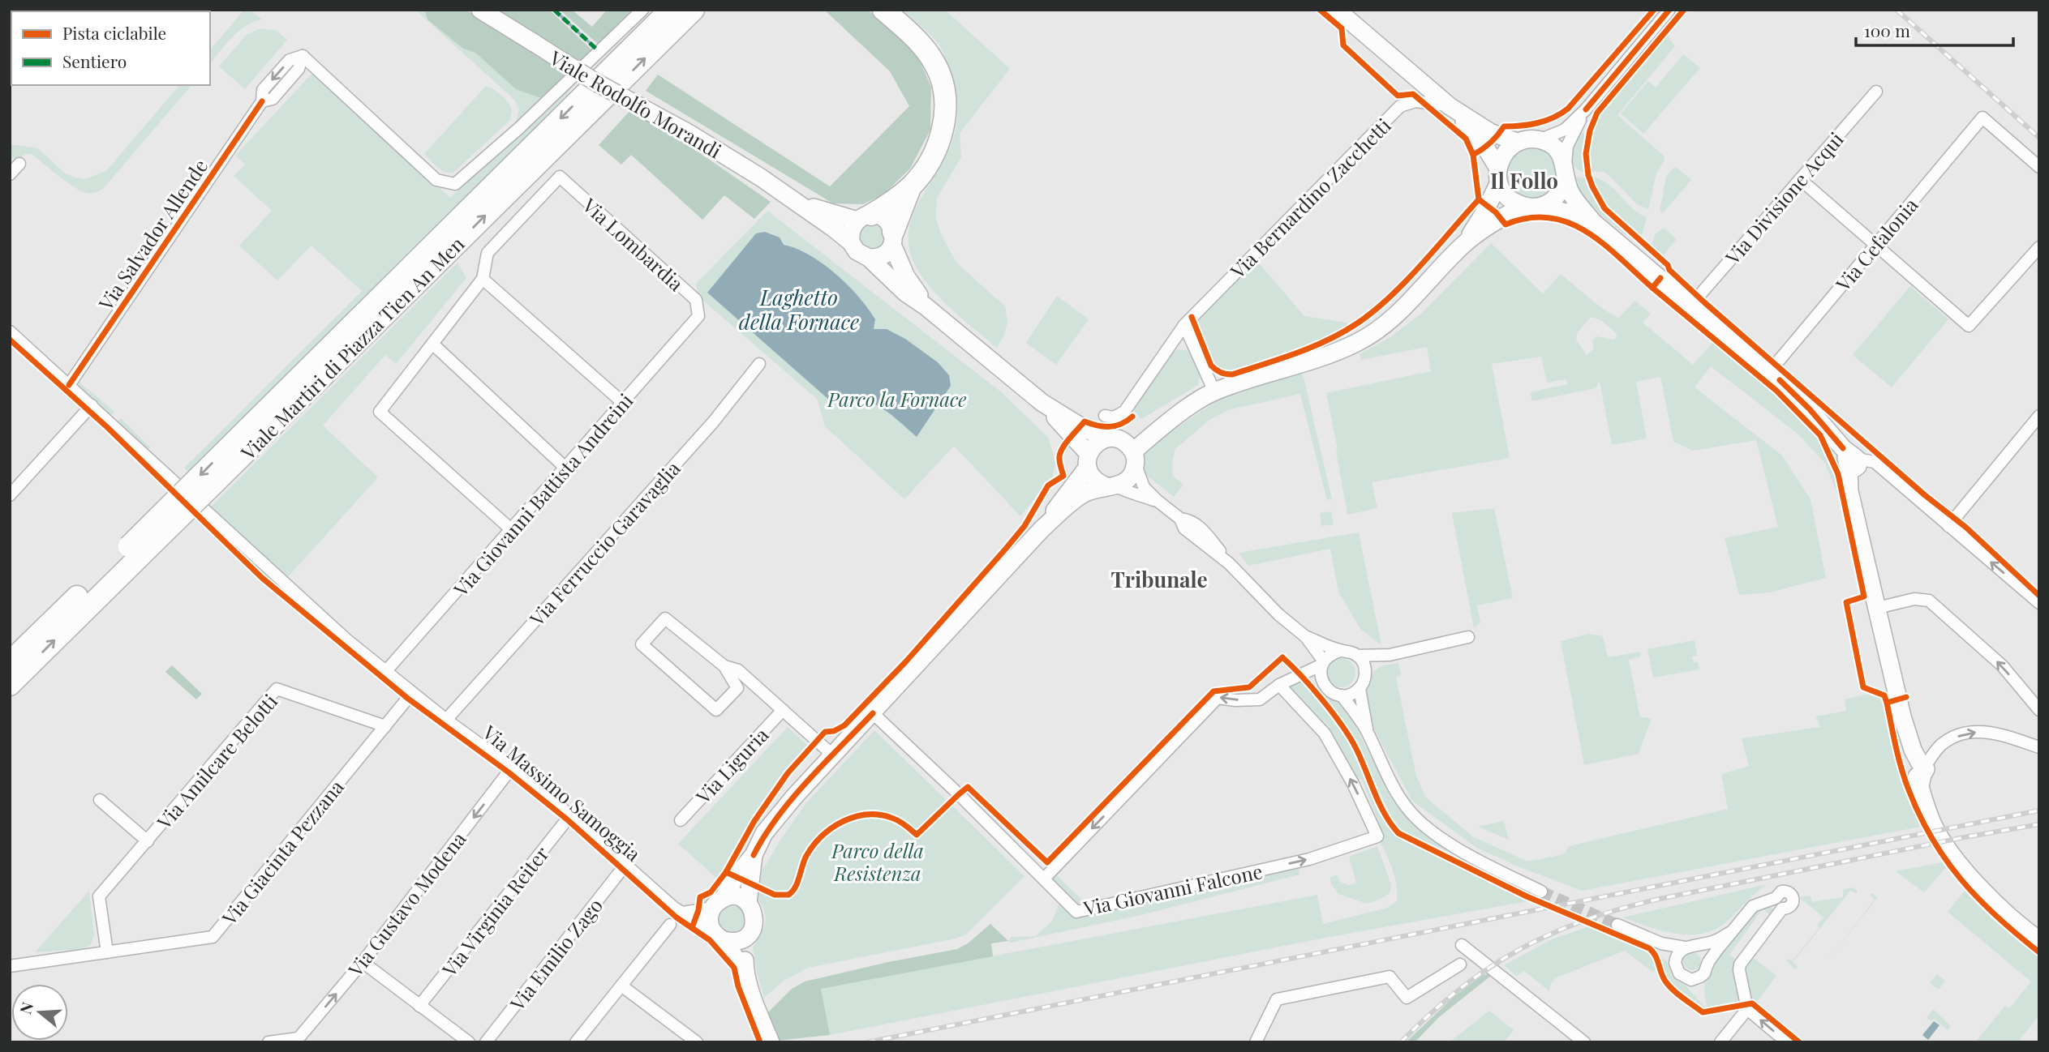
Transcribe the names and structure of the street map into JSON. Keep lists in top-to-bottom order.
{
  "streets": {
    "highway": ["Viale Martiri di Piazza Tien An Men"],
    "main road": ["Viale Rodolfo Morandi"],
    "street": [
      "Via Bernardino Zacchetti",
      "Via Divisione Acqui",
      "Via Salvador Allende",
      "Via Lombardia",
      "Via Cefalonia",
      "Via Giovanni Battista Andreini",
      "Via Ferruccio Garavaglia",
      "Via Amilcare Belotti",
      "Via Liguria",
      "Via Massimo Samoggia",
      "Via Giacinta Pezzana",
      "Via Giovanni Falcone",
      "Via Gustavo Modena",
      "Via Virginia Reiter",
      "Via Emilio Zago"
    ]
  },
  "crossings": [
    ["Via Salvador Allende", "Via Massimo Samoggia"],
    ["Via Lombardia", "Via Giovanni Battista Andreini"],
    ["Via Giovanni Battista Andreini", "Via Massimo Samoggia"],
    ["Via Ferruccio Garavaglia", "Via Massimo Samoggia"],
    ["Via Amilcare Belotti", "Via Giacinta Pezzana"],
    ["Via Massimo Samoggia", "Via Giacinta Pezzana"],
    ["Via Massimo Samoggia", "Via Gustavo Modena"],
    ["Via Massimo Samoggia", "Via Virginia Reiter"],
    ["Via Massimo Samoggia", "Via Emilio Zago"]
  ],
  "districts": ["Il Follo", "Tribunale"],
  "water": ["Laghetto della Fornace"],
  "parks": ["Parco la Fornace", "Parco della Resistenza"],
  "legend": ["Pista ciclabile", "Sentiero"],
  "scale_bar": "100 m",
  "north": "left"
}
